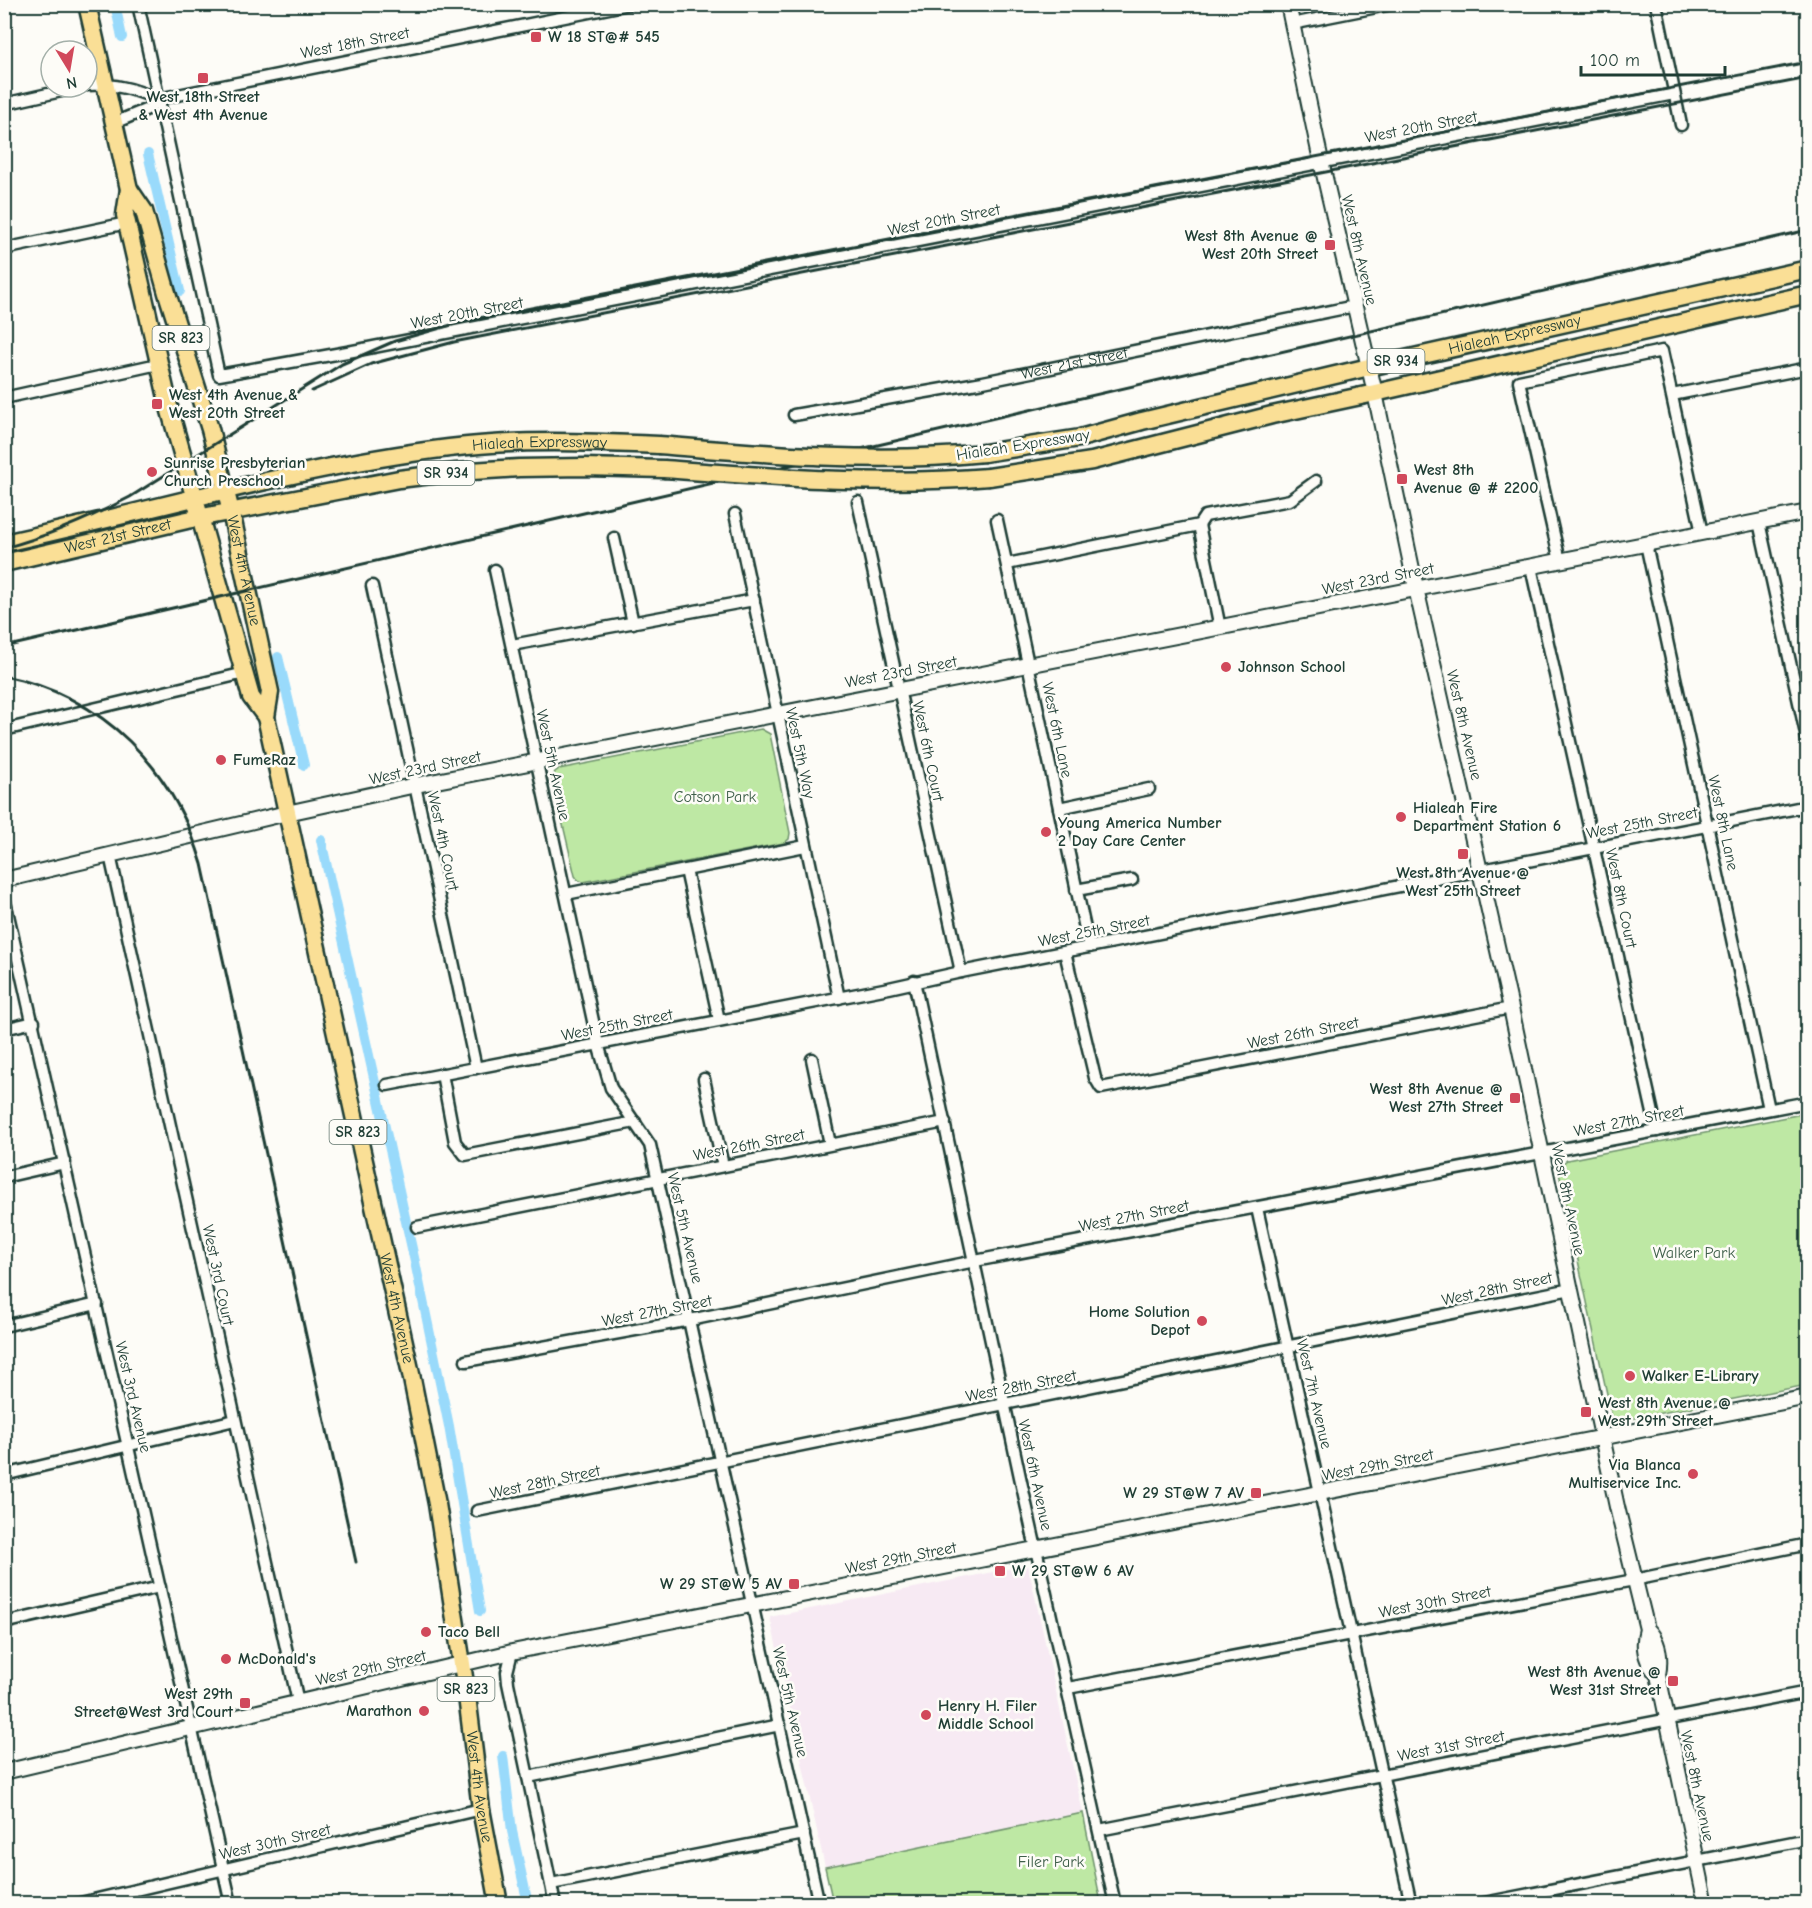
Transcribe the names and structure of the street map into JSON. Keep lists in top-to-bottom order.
{
  "streets": {
    "main road": [
      "Hialeah Expressway",
      "SR 823",
      "SR 934",
      "West 21st Street",
      "West 4th Avenue"
    ],
    "street": [
      "West 18th Street",
      "West 20th Street",
      "West 8th Avenue",
      "West 23rd Street",
      "West 6th Lane",
      "West 6th Court",
      "West 5th Way",
      "West 5th Avenue",
      "West 25th Street",
      "West 8th Lane",
      "West 4th Court",
      "West 8th Court",
      "West 26th Street",
      "West 27th Street",
      "West 3rd Court",
      "West 28th Street",
      "West 7th Avenue",
      "West 3rd Avenue",
      "West 29th Street",
      "West 6th Avenue",
      "West 30th Street",
      "West 31st Street"
    ]
  },
  "crossings": [
    ["West 18th Street", "West 20th Street"],
    ["West 20th Street", "West 8th Avenue"],
    ["West 8th Avenue", "Hialeah Expressway"],
    ["West 8th Avenue", "West 21st Street"],
    ["West 8th Avenue", "West 23rd Street"],
    ["West 8th Avenue", "West 25th Street"],
    ["West 8th Avenue", "West 26th Street"],
    ["West 8th Avenue", "West 27th Street"],
    ["West 8th Avenue", "West 28th Street"],
    ["West 8th Avenue", "West 29th Street"],
    ["West 8th Avenue", "West 30th Street"],
    ["West 8th Avenue", "West 31st Street"],
    ["Hialeah Expressway", "West 21st Street"],
    ["Hialeah Expressway", "West 4th Avenue"],
    ["West 21st Street", "West 4th Avenue"],
    ["West 4th Avenue", "West 23rd Street"],
    ["West 4th Avenue", "West 29th Street"],
    ["West 4th Avenue", "West 30th Street"],
    ["West 23rd Street", "West 6th Lane"],
    ["West 23rd Street", "West 6th Court"],
    ["West 23rd Street", "West 5th Way"],
    ["West 23rd Street", "West 5th Avenue"],
    ["West 23rd Street", "West 8th Lane"],
    ["West 23rd Street", "West 4th Court"],
    ["West 23rd Street", "West 8th Court"],
    ["West 23rd Street", "West 3rd Court"],
    ["West 6th Lane", "West 25th Street"],
    ["West 6th Court", "West 25th Street"],
    ["West 5th Way", "West 25th Street"],
    ["West 5th Avenue", "West 25th Street"],
    ["West 5th Avenue", "West 26th Street"],
    ["West 5th Avenue", "West 27th Street"],
    ["West 5th Avenue", "West 28th Street"],
    ["West 5th Avenue", "West 29th Street"],
    ["West 25th Street", "West 8th Lane"],
    ["West 25th Street", "West 4th Court"],
    ["West 25th Street", "West 8th Court"],
    ["West 25th Street", "West 26th Street"],
    ["West 25th Street", "West 6th Avenue"],
    ["West 8th Lane", "West 27th Street"],
    ["West 8th Court", "West 27th Street"],
    ["West 26th Street", "West 6th Avenue"],
    ["West 27th Street", "West 7th Avenue"],
    ["West 27th Street", "West 6th Avenue"],
    ["West 3rd Court", "West 29th Street"],
    ["West 28th Street", "West 7th Avenue"],
    ["West 28th Street", "West 6th Avenue"],
    ["West 7th Avenue", "West 29th Street"],
    ["West 7th Avenue", "West 30th Street"],
    ["West 7th Avenue", "West 31st Street"],
    ["West 3rd Avenue", "West 29th Street"],
    ["West 3rd Avenue", "West 30th Street"],
    ["West 29th Street", "West 6th Avenue"],
    ["West 6th Avenue", "West 30th Street"],
    ["West 6th Avenue", "West 31st Street"]
  ],
  "parks": ["Cotson Park", "Walker Park", "Filer Park"],
  "places": {
    "transit": [
      "W 18 ST@# 545",
      "West 18th Street & West 4th Avenue",
      "West 8th Avenue @ West 20th Street",
      "West 4th Avenue & West 20th Street",
      "West 8th Avenue @ # 2200",
      "West 8th Avenue @ West 25th Street",
      "West 8th Avenue @ West 27th Street",
      "West 8th Avenue @ West 29th Street",
      "W 29 ST@W 7 AV",
      "W 29 ST@W 6 AV",
      "W 29 ST@W 5 AV",
      "West 8th Avenue @ West 31st Street",
      "West 29th Street@West 3rd Court"
    ],
    "other": [
      "Sunrise Presbyterian Church Preschool",
      "Johnson School",
      "FumeRaz",
      "Hialeah Fire Department Station 6",
      "Young America Number 2 Day Care Center",
      "Home Solution Depot",
      "Walker E-Library",
      "Via Blanca Multiservice Inc.",
      "Taco Bell",
      "McDonald's",
      "Marathon",
      "Henry H. Filer Middle School"
    ]
  },
  "scale_bar": "100 m",
  "north": "bottom"
}
